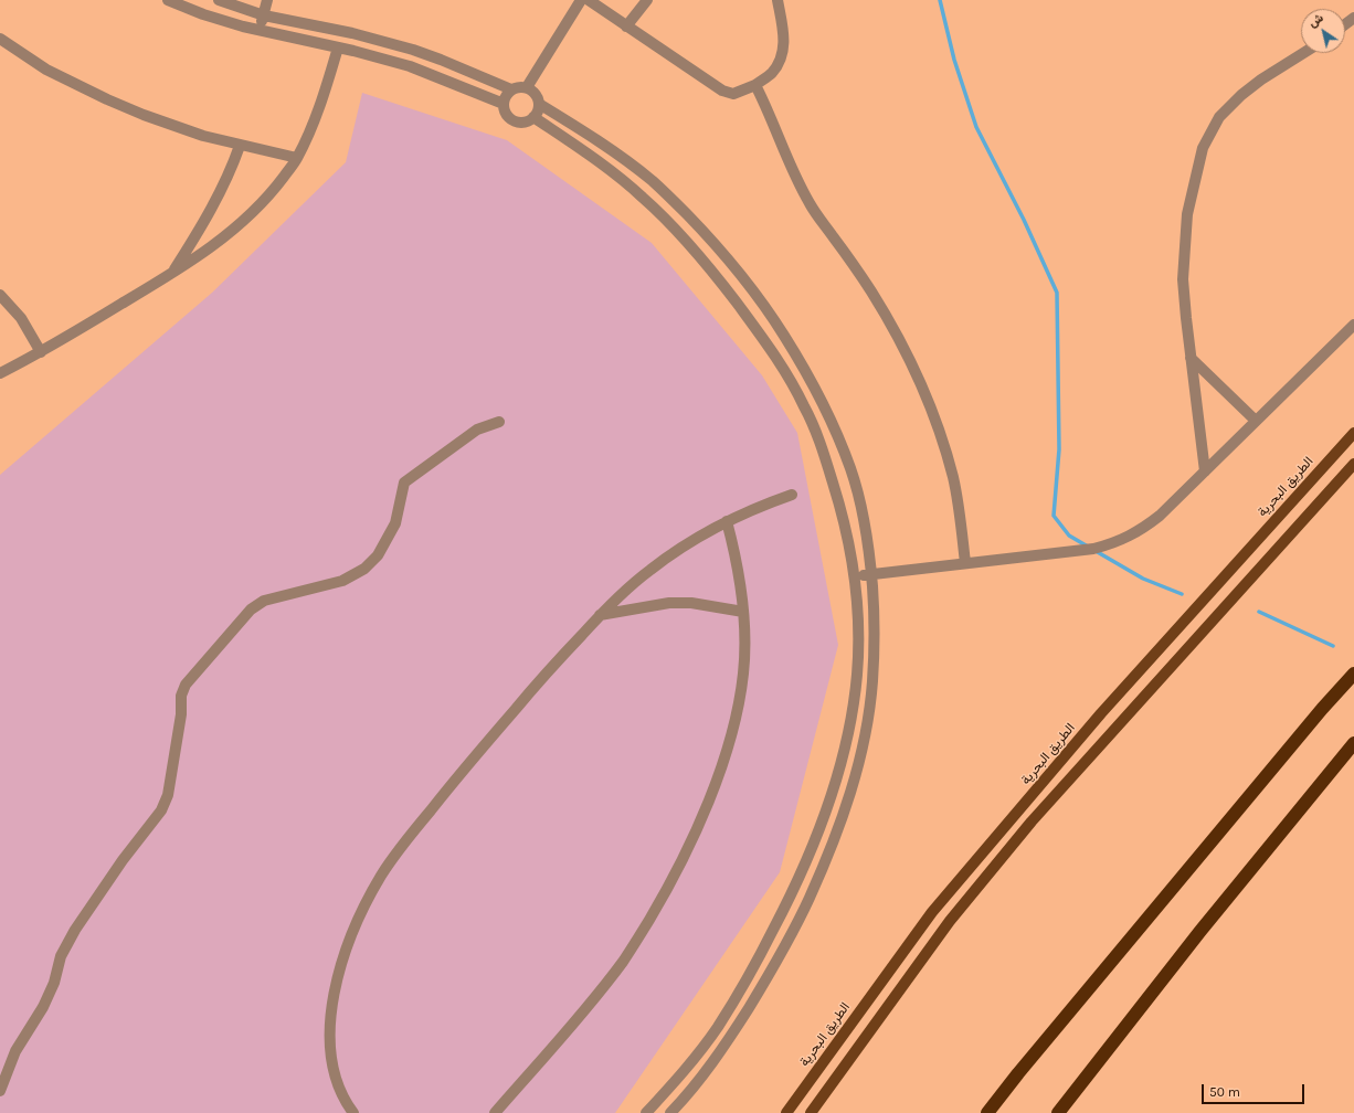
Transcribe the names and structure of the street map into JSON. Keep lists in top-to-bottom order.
{
  "streets": {
    "main road": ["الطريق البحرية"]
  },
  "scale_bar": "50 m",
  "north": "top left"
}
